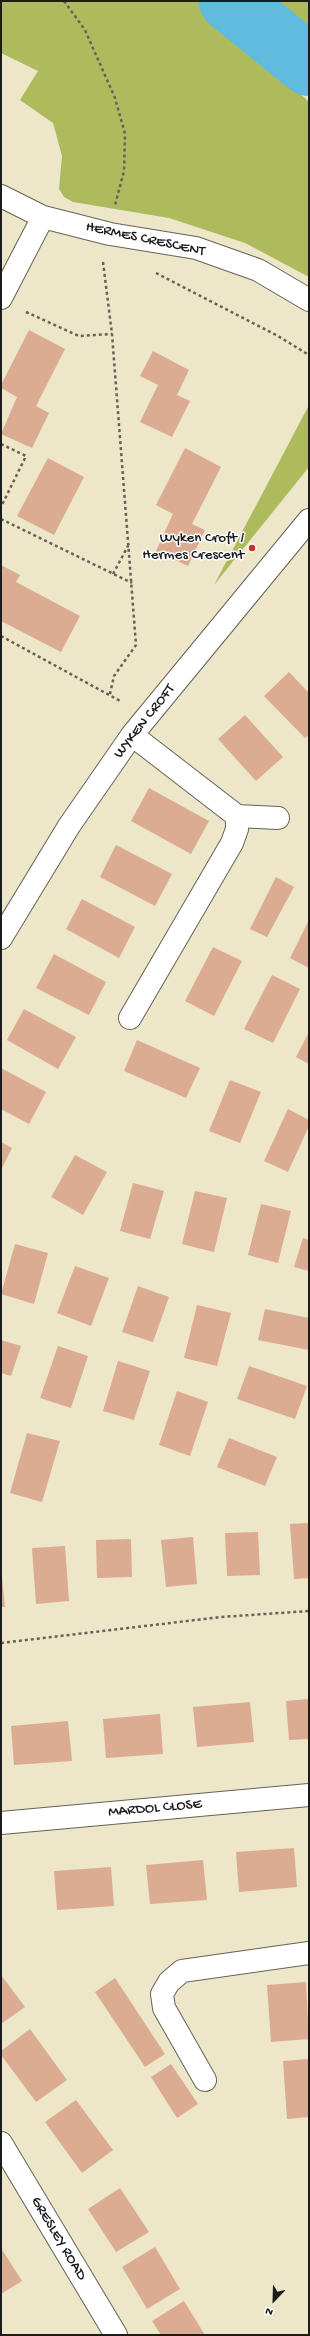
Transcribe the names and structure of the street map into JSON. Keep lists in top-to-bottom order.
{
  "streets": {
    "street": [
      "HERMES CRESCENT",
      "WYKEN CROFT",
      "MARDOL CLOSE",
      "GRESLEY ROAD"
    ]
  },
  "places": ["Wyken Croft / Hermes Crescent"],
  "north": "bottom left"
}
